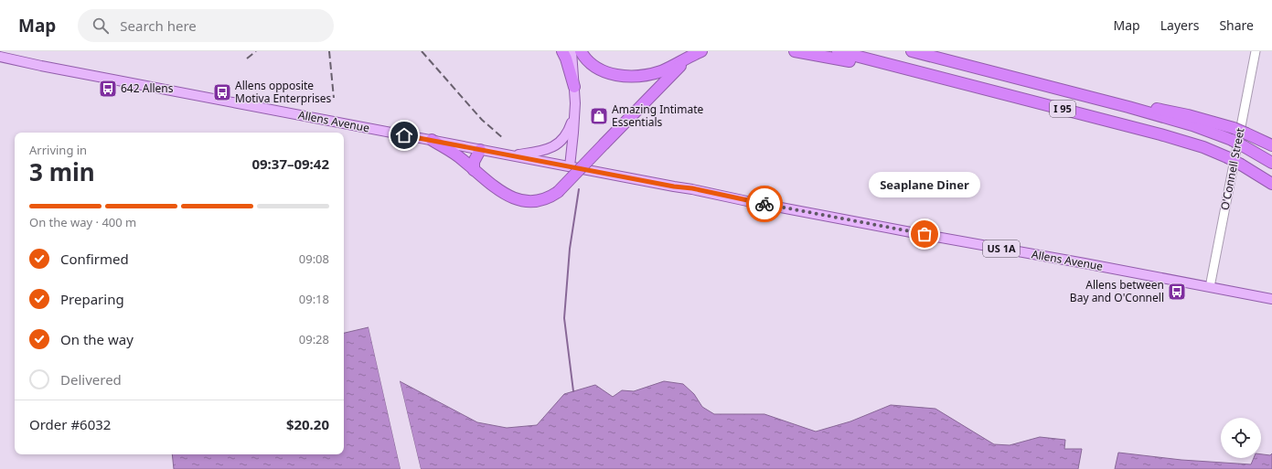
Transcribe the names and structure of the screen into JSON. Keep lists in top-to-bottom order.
{
  "streets": {
    "highway": ["I 95"],
    "main road": ["Allens Avenue", "US 1A"],
    "street": ["O'Connell Street"]
  },
  "crossings": [
    ["Allens Avenue", "O'Connell Street"]
  ],
  "places": {
    "bus stop": ["642 Allens", "Allens opposite Motiva Enterprises", "Allens between Bay and O'Connell"],
    "shop": ["Amazing Intimate Essentials"],
    "other": ["Seaplane Diner"]
  },
  "page": {
    "header": "Map",
    "search": "Search here",
    "nav": ["Map", "Layers", "Share"],
    "heading": ["3 min", "Arriving in", "09:37–09:42"],
    "panel": ["Order #6032", "$20.20"],
    "bubble": "Seaplane Diner",
    "bar": "On the way · 400 m",
    "list": [
      ["Confirmed", "09:08"],
      ["Preparing", "09:18"],
      ["On the way", "09:28"],
      "Delivered"
    ]
  }
}
